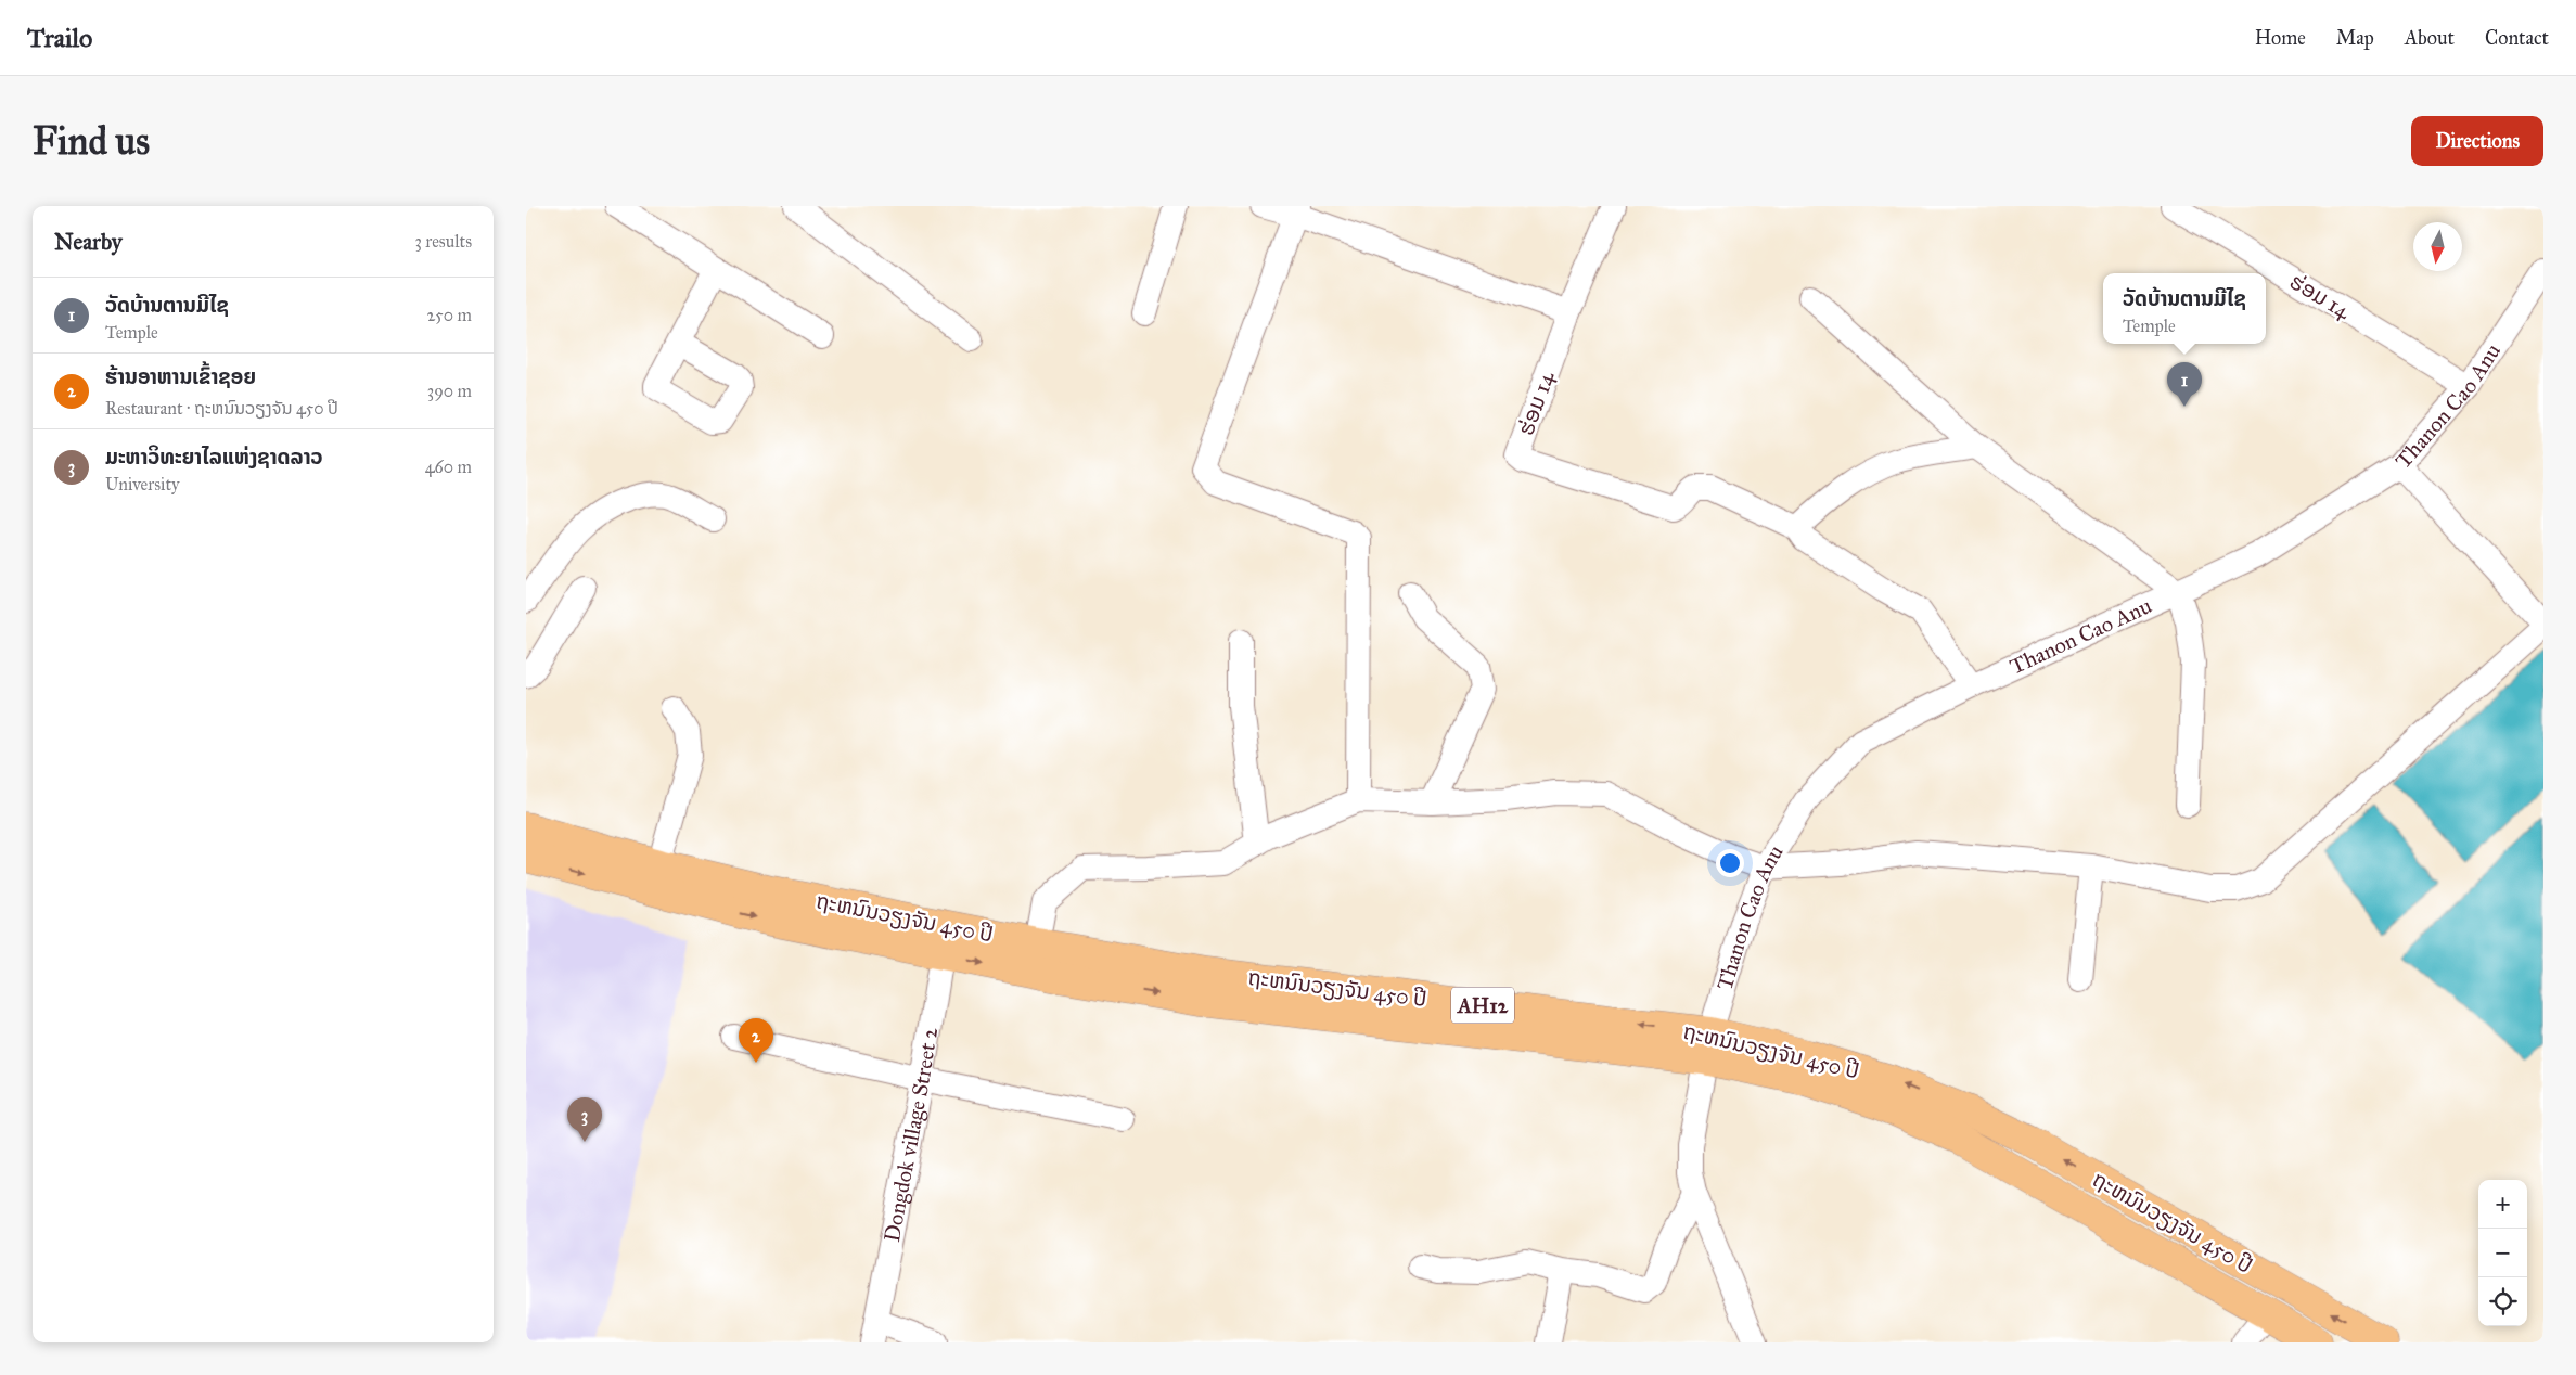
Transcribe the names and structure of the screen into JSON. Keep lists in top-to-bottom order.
{
  "streets": {
    "highway": ["ຖະຫນົນວຽງຈັນ 450 ປີ", "AH12"],
    "street": ["ຮ່ອມ 14", "Thanon Cao Anu", "Dongdok village Street 2"]
  },
  "crossings": [
    ["ຮ່ອມ 14", "Thanon Cao Anu"],
    ["Thanon Cao Anu", "ຖະຫນົນວຽງຈັນ 450 ປີ"],
    ["ຖະຫນົນວຽງຈັນ 450 ປີ", "Dongdok village Street 2"]
  ],
  "north": "bottom",
  "page": {
    "header": "Trailo",
    "nav": [
      "Home",
      "Map",
      "About",
      "Contact"
    ],
    "buttons": "Directions",
    "title": "Find us",
    "heading": ["Nearby", "3 results"],
    "popup": ["ວັດບ້ານຕານມີໄຊ", "Temple"],
    "list": [
      {
        "mark": "1",
        "name": "ວັດບ້ານຕານມີໄຊ",
        "note": "Temple",
        "value": "250 m"
      },
      {
        "mark": "2",
        "name": "ຮ້ານອາຫານເຂົ້າຊອຍ",
        "note": "Restaurant · ຖະຫນົນວຽງຈັນ 450 ປີ",
        "value": "390 m"
      },
      {
        "mark": "3",
        "name": "ມະຫາວິທະຍາໄລແຫ່ງຊາດລາວ",
        "note": "University",
        "value": "460 m"
      }
    ],
    "pins": ["1", "2", "3"],
    "map_buttons": ["+", "−"]
  }
}
